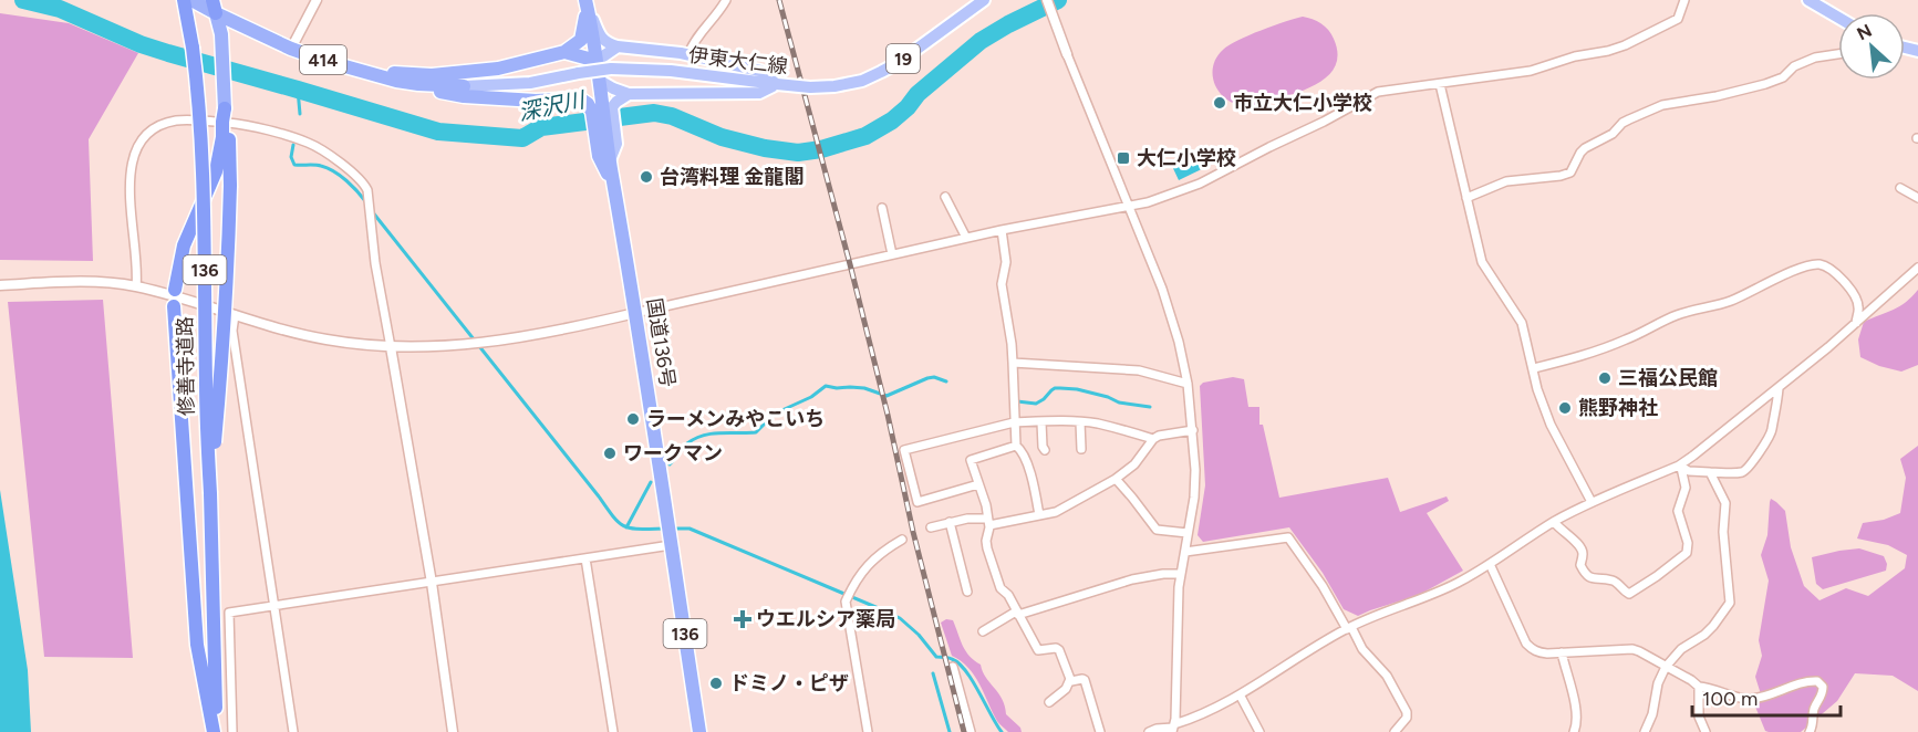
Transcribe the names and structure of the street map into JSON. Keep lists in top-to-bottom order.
{
  "streets": {
    "highway": [
      "414",
      "136",
      "国道136号",
      "修善寺道路"
    ],
    "main road": ["19", "伊東大仁線"]
  },
  "crossings": [
    ["414", "伊東大仁線"],
    ["414", "国道136号"]
  ],
  "water": ["深沢川"],
  "places": {
    "other": [
      "市立大仁小学校",
      "台湾料理 金龍閣",
      "三福公民館",
      "熊野神社",
      "ラーメンみやこいち",
      "ワークマン",
      "ドミノ・ピザ"
    ],
    "transit": ["大仁小学校"],
    "health": ["ウエルシア薬局"]
  },
  "scale_bar": "100 m",
  "north": "top left"
}
